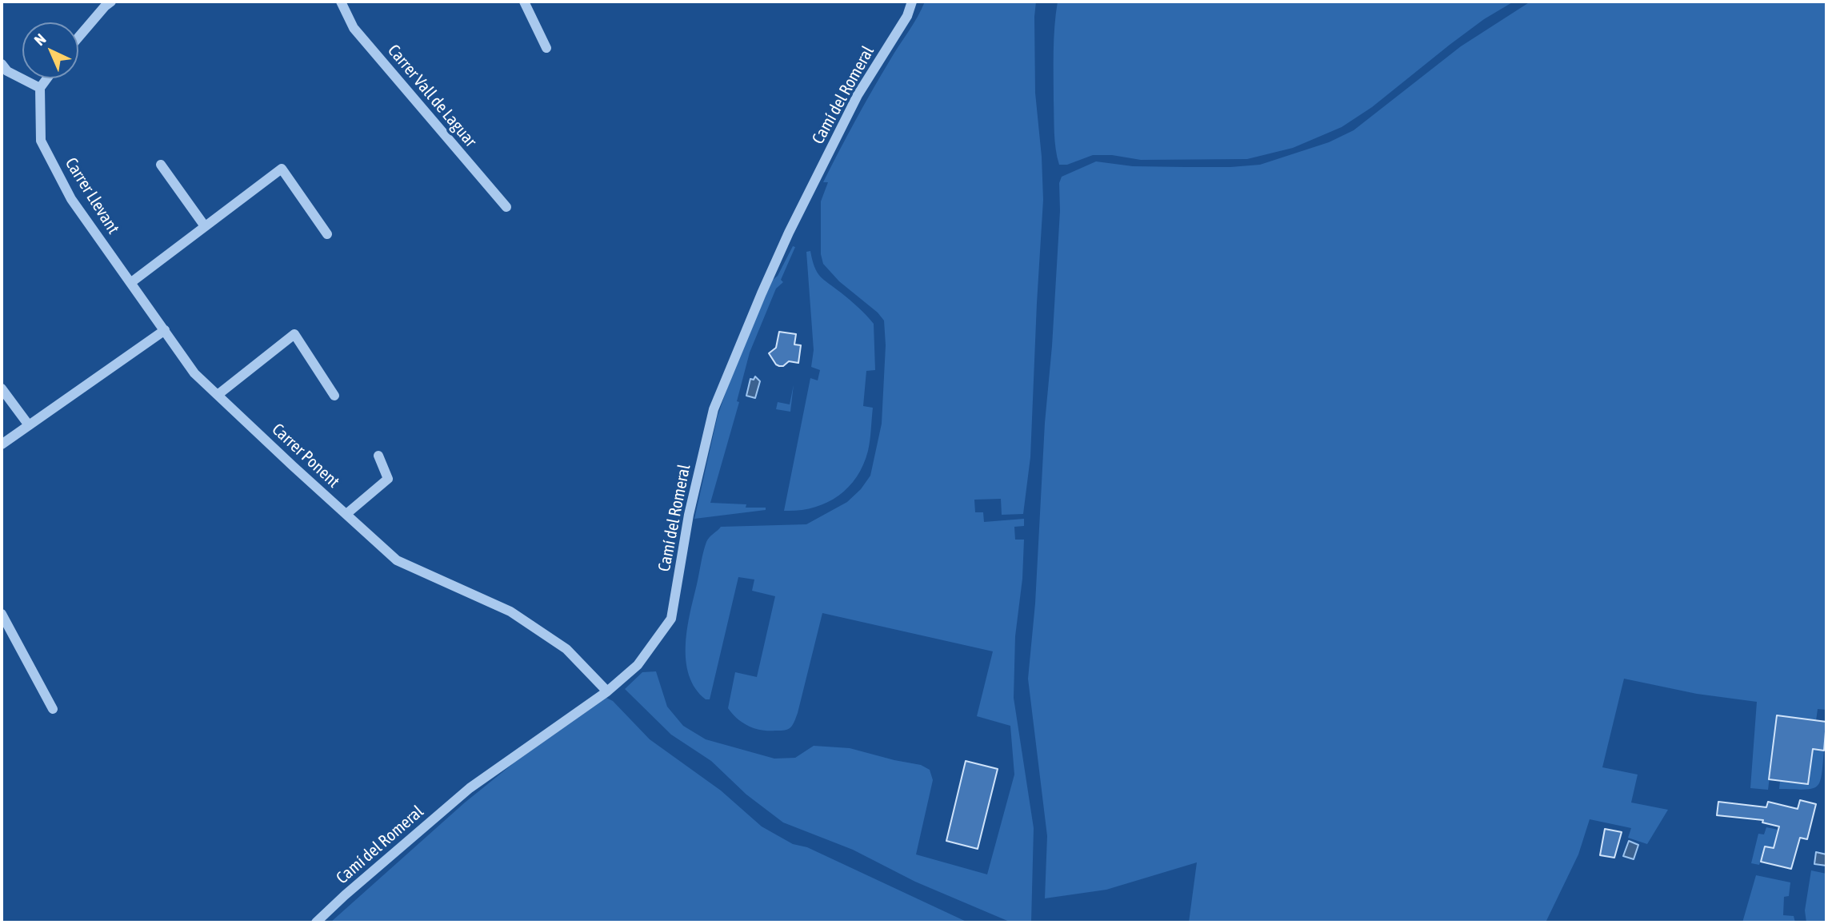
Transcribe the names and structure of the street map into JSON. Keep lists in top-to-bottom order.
{
  "streets": {
    "street": [
      "Camí del Romeral",
      "Carrer Vall de Laguar",
      "Carrer Llevant",
      "Carrer Ponent"
    ]
  },
  "crossings": [
    ["Camí del Romeral", "Carrer Ponent"],
    ["Carrer Llevant", "Carrer Ponent"]
  ],
  "north": "top left"
}
